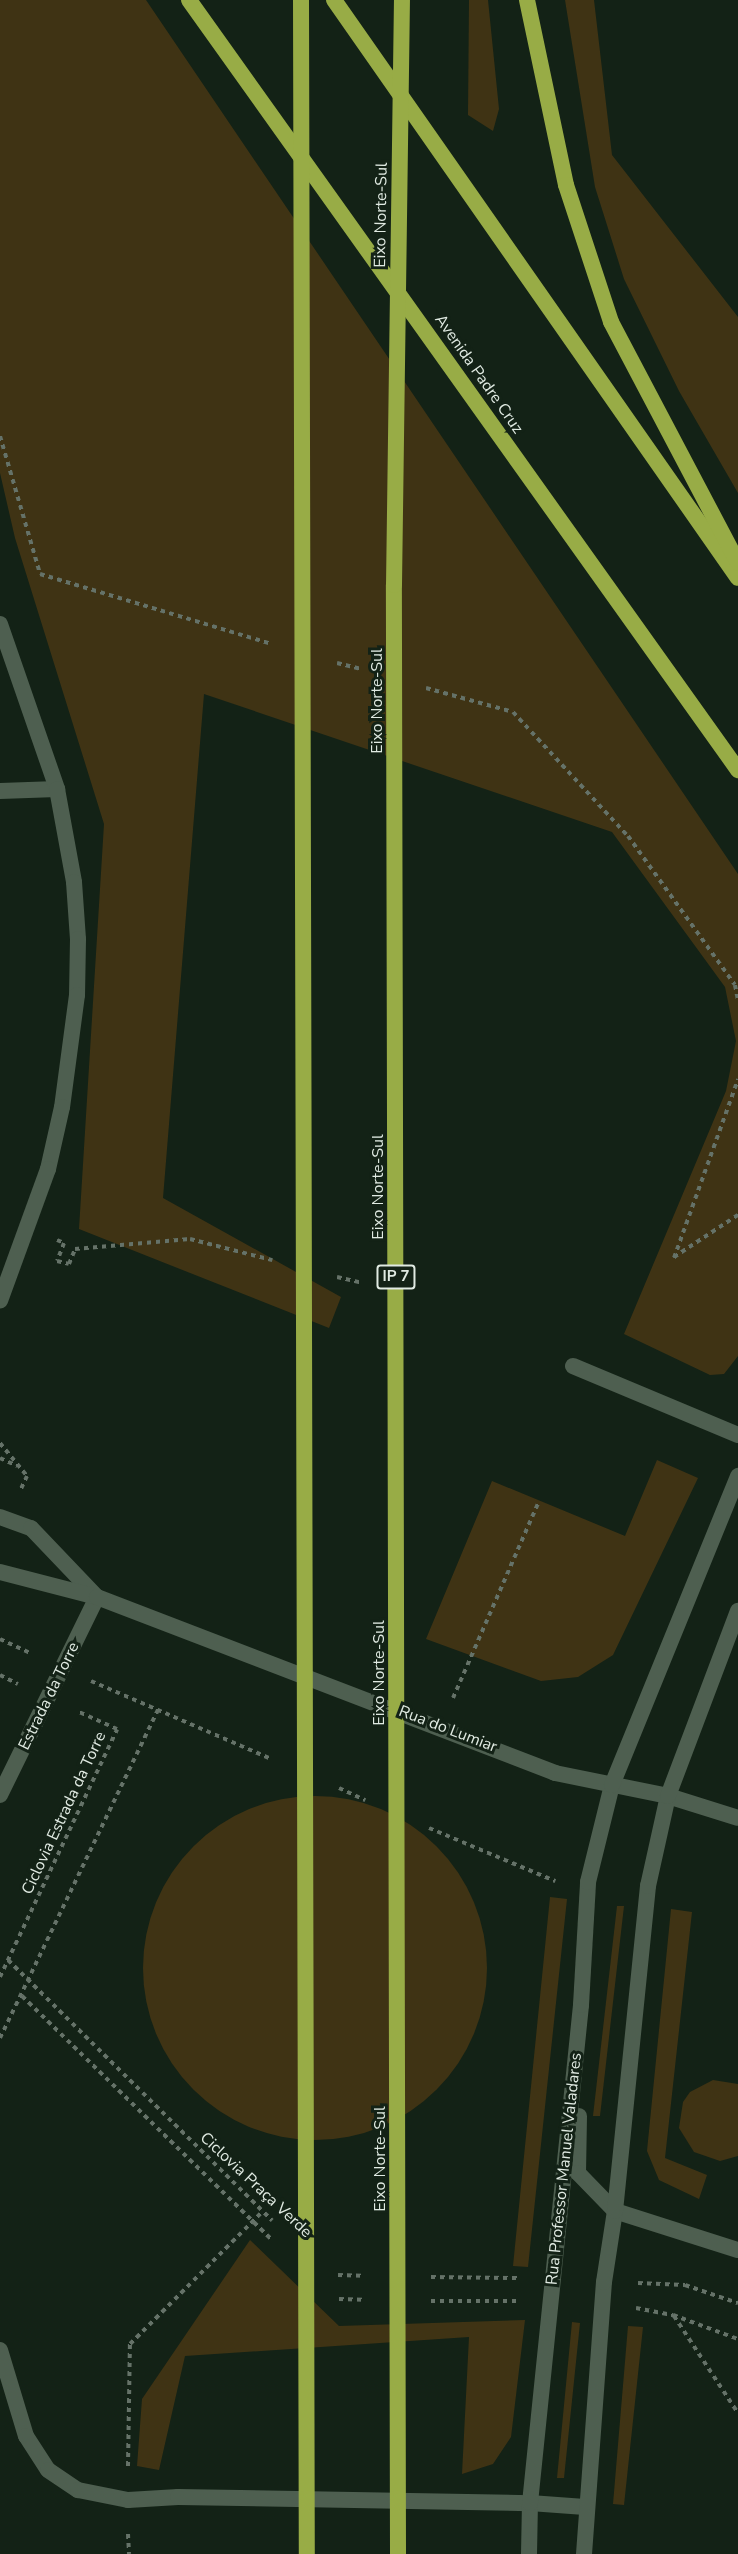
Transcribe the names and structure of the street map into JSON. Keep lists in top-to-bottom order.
{
  "streets": {
    "highway": ["Eixo Norte-Sul", "Avenida Padre Cruz", "IP 7"],
    "street": ["Estrada da Torre", "Rua do Lumiar", "Rua Professor Manuel Valadares"],
    "path": ["Ciclovia Estrada da Torre", "Ciclovia Praça Verde"]
  },
  "crossings": [
    ["Estrada da Torre", "Rua do Lumiar"],
    ["Estrada da Torre", "Ciclovia Estrada da Torre"],
    ["Rua do Lumiar", "Rua Professor Manuel Valadares"],
    ["Ciclovia Estrada da Torre", "Ciclovia Praça Verde"]
  ]
}
